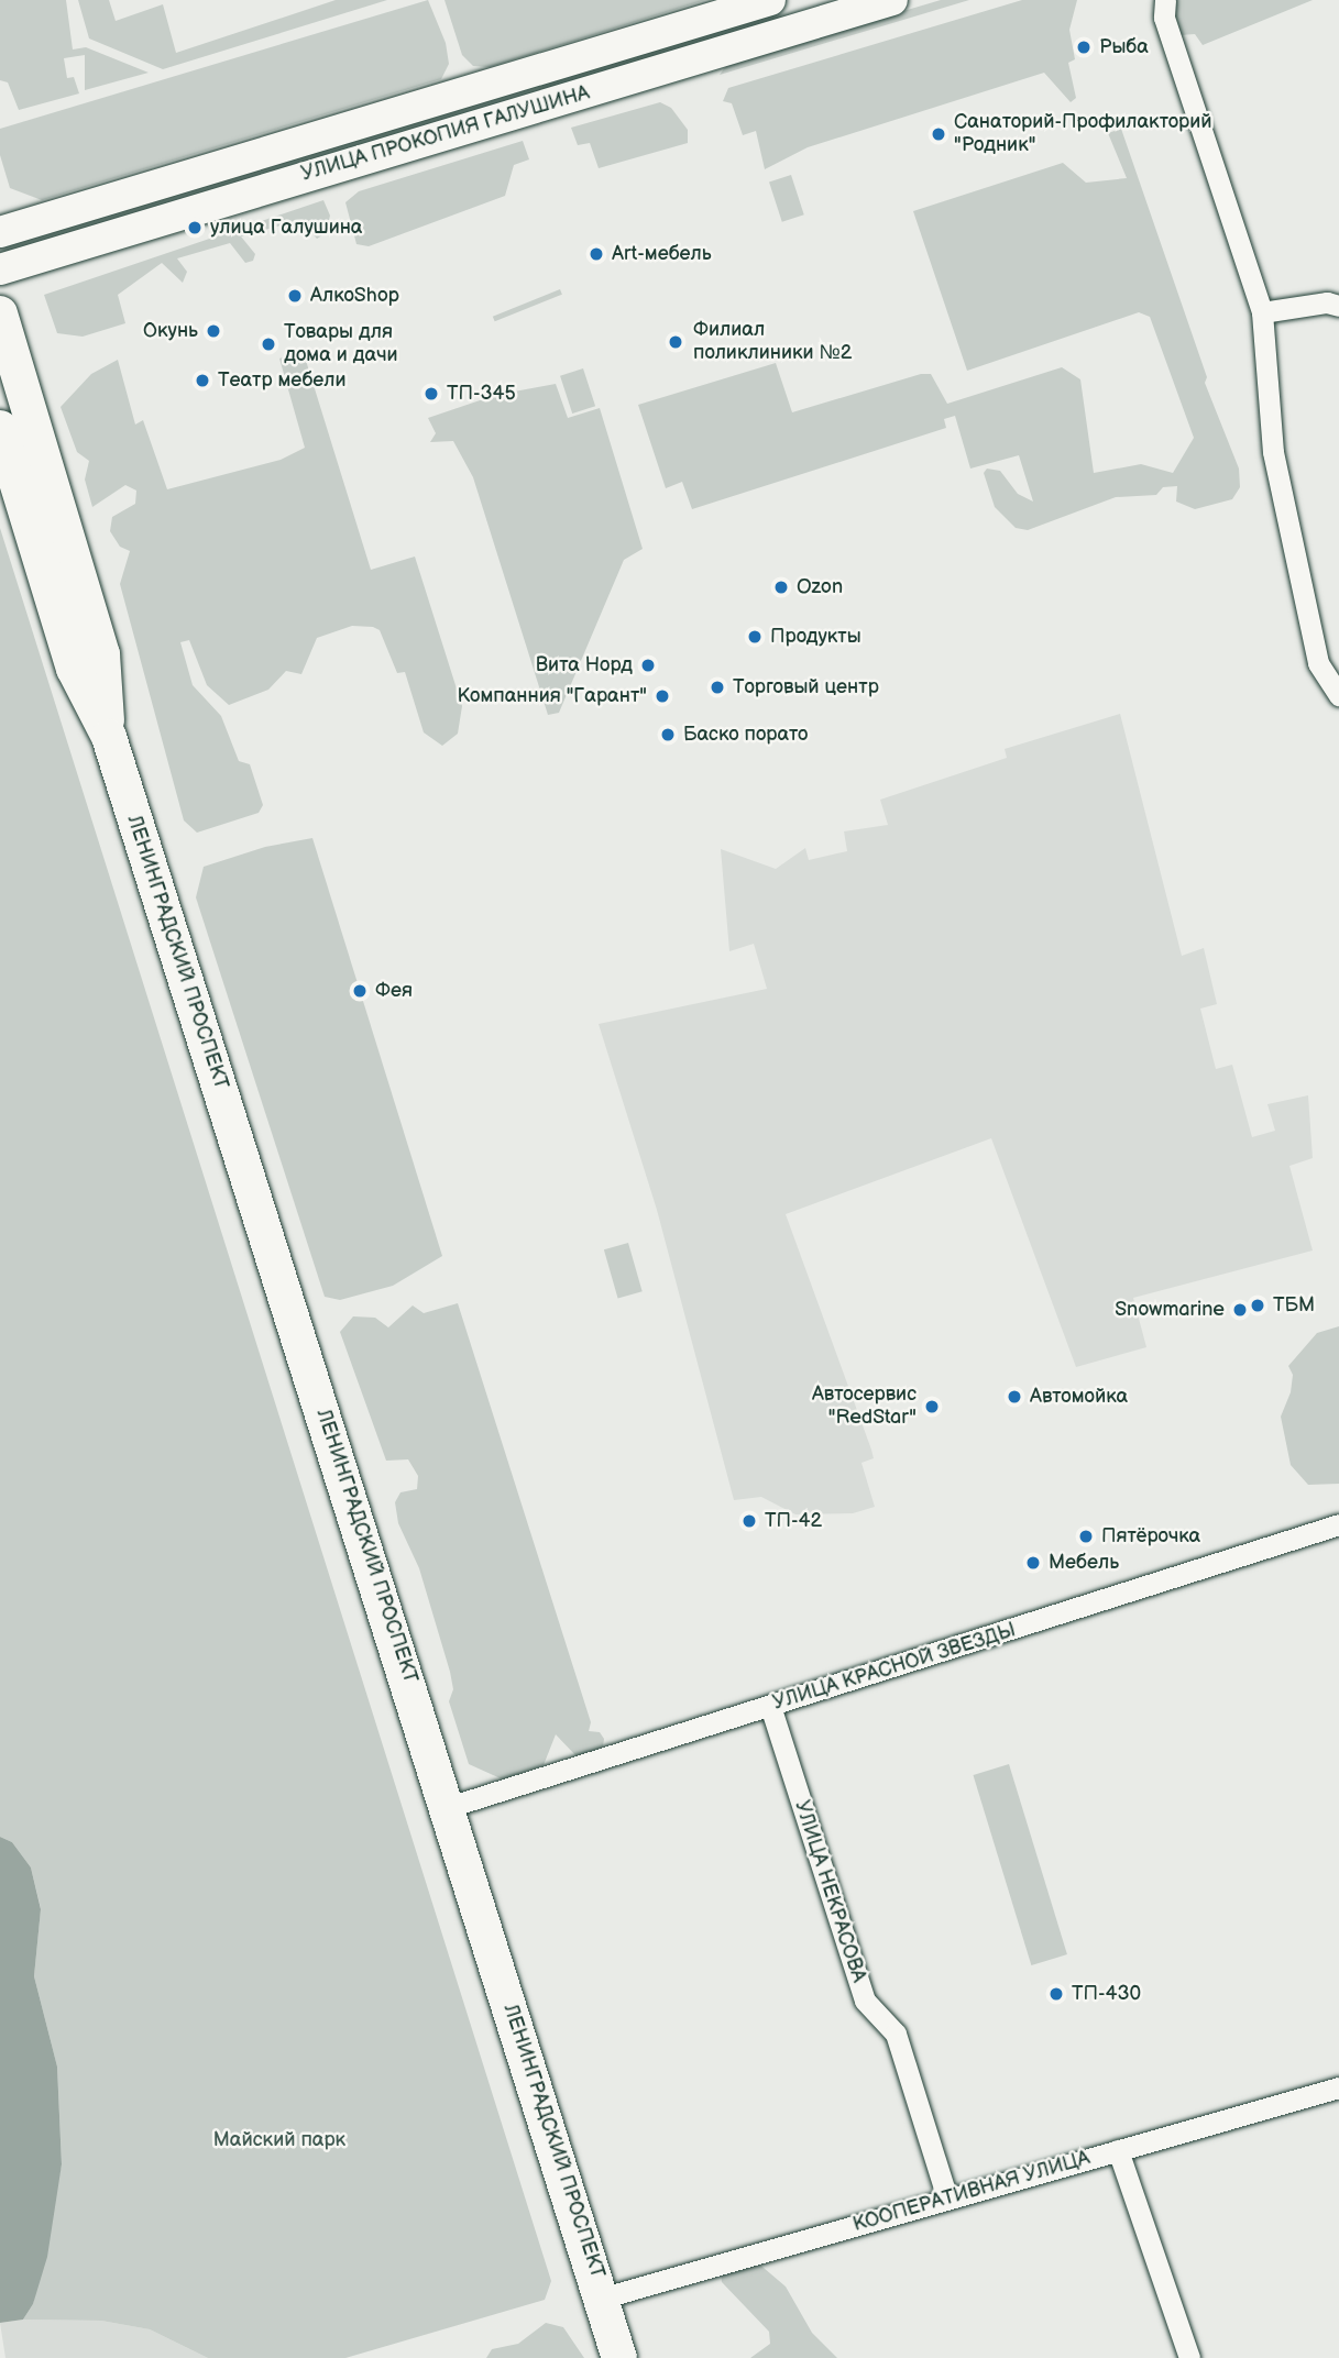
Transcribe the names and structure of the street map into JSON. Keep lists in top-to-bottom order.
{
  "streets": {
    "main road": ["УЛИЦА ПРОКОПИЯ ГАЛУШИНА", "ЛЕНИНГРАДСКИЙ ПРОСПЕКТ"],
    "street": ["УЛИЦА КРАСНОЙ ЗВЕЗДЫ", "УЛИЦА НЕКРАСОВА", "КООПЕРАТИВНАЯ УЛИЦА"]
  },
  "crossings": [
    ["ЛЕНИНГРАДСКИЙ ПРОСПЕКТ", "УЛИЦА КРАСНОЙ ЗВЕЗДЫ"],
    ["ЛЕНИНГРАДСКИЙ ПРОСПЕКТ", "КООПЕРАТИВНАЯ УЛИЦА"],
    ["УЛИЦА КРАСНОЙ ЗВЕЗДЫ", "УЛИЦА НЕКРАСОВА"],
    ["УЛИЦА НЕКРАСОВА", "КООПЕРАТИВНАЯ УЛИЦА"]
  ],
  "parks": ["Майский парк"],
  "places": [
    "Рыба",
    "Санаторий-Профилакторий \"Родник\"",
    "улица Галушина",
    "Art-мебель",
    "АлкоShop",
    "Окунь",
    "Филиал поликлиники №2",
    "Товары для дома и дачи",
    "Театр мебели",
    "ТП-345",
    "Ozon",
    "Продукты",
    "Вита Норд",
    "Торговый центр",
    "Компанния \"Гарант\"",
    "Баско порато",
    "Фея",
    "ТБМ",
    "Snowmarine",
    "Автомойка",
    "Автосервис \"RedStar\"",
    "ТП-42",
    "Пятёрочка",
    "Мебель",
    "ТП-430"
  ]
}
